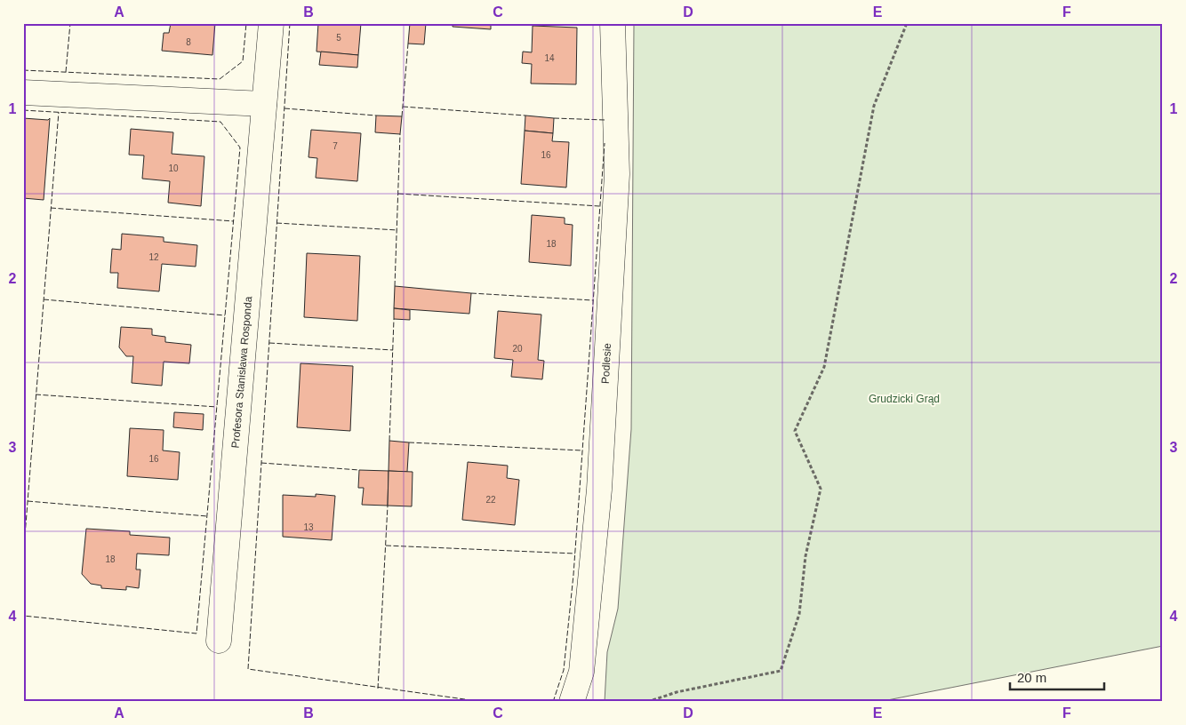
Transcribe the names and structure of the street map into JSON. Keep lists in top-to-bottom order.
{
  "streets": {
    "street": ["Podlesie", "Profesora Stanisława Rosponda"]
  },
  "parks": ["Grudzicki Grąd"],
  "house_numbers": [
    "5",
    "8",
    "14",
    "7",
    "16",
    "10",
    "18",
    "12",
    "20",
    "16",
    "22",
    "13",
    "18"
  ],
  "scale_bar": "20 m",
  "grid": {
    "columns": [
      "A",
      "B",
      "C",
      "D",
      "E",
      "F"
    ],
    "rows": [
      "1",
      "2",
      "3",
      "4"
    ]
  }
}
